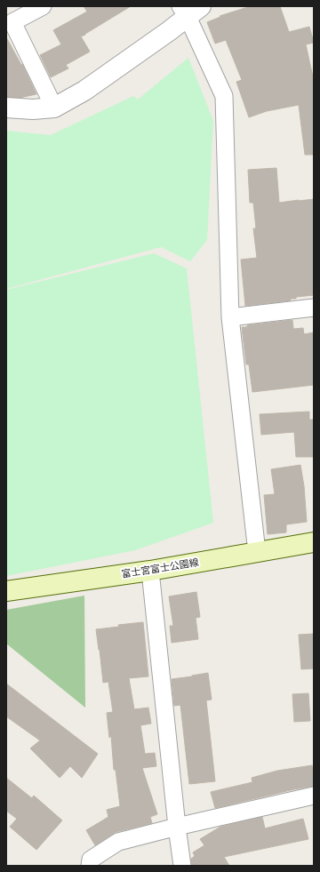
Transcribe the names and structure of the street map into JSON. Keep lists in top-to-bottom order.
{
  "streets": {
    "main road": ["富士宮富士公園線"]
  }
}
